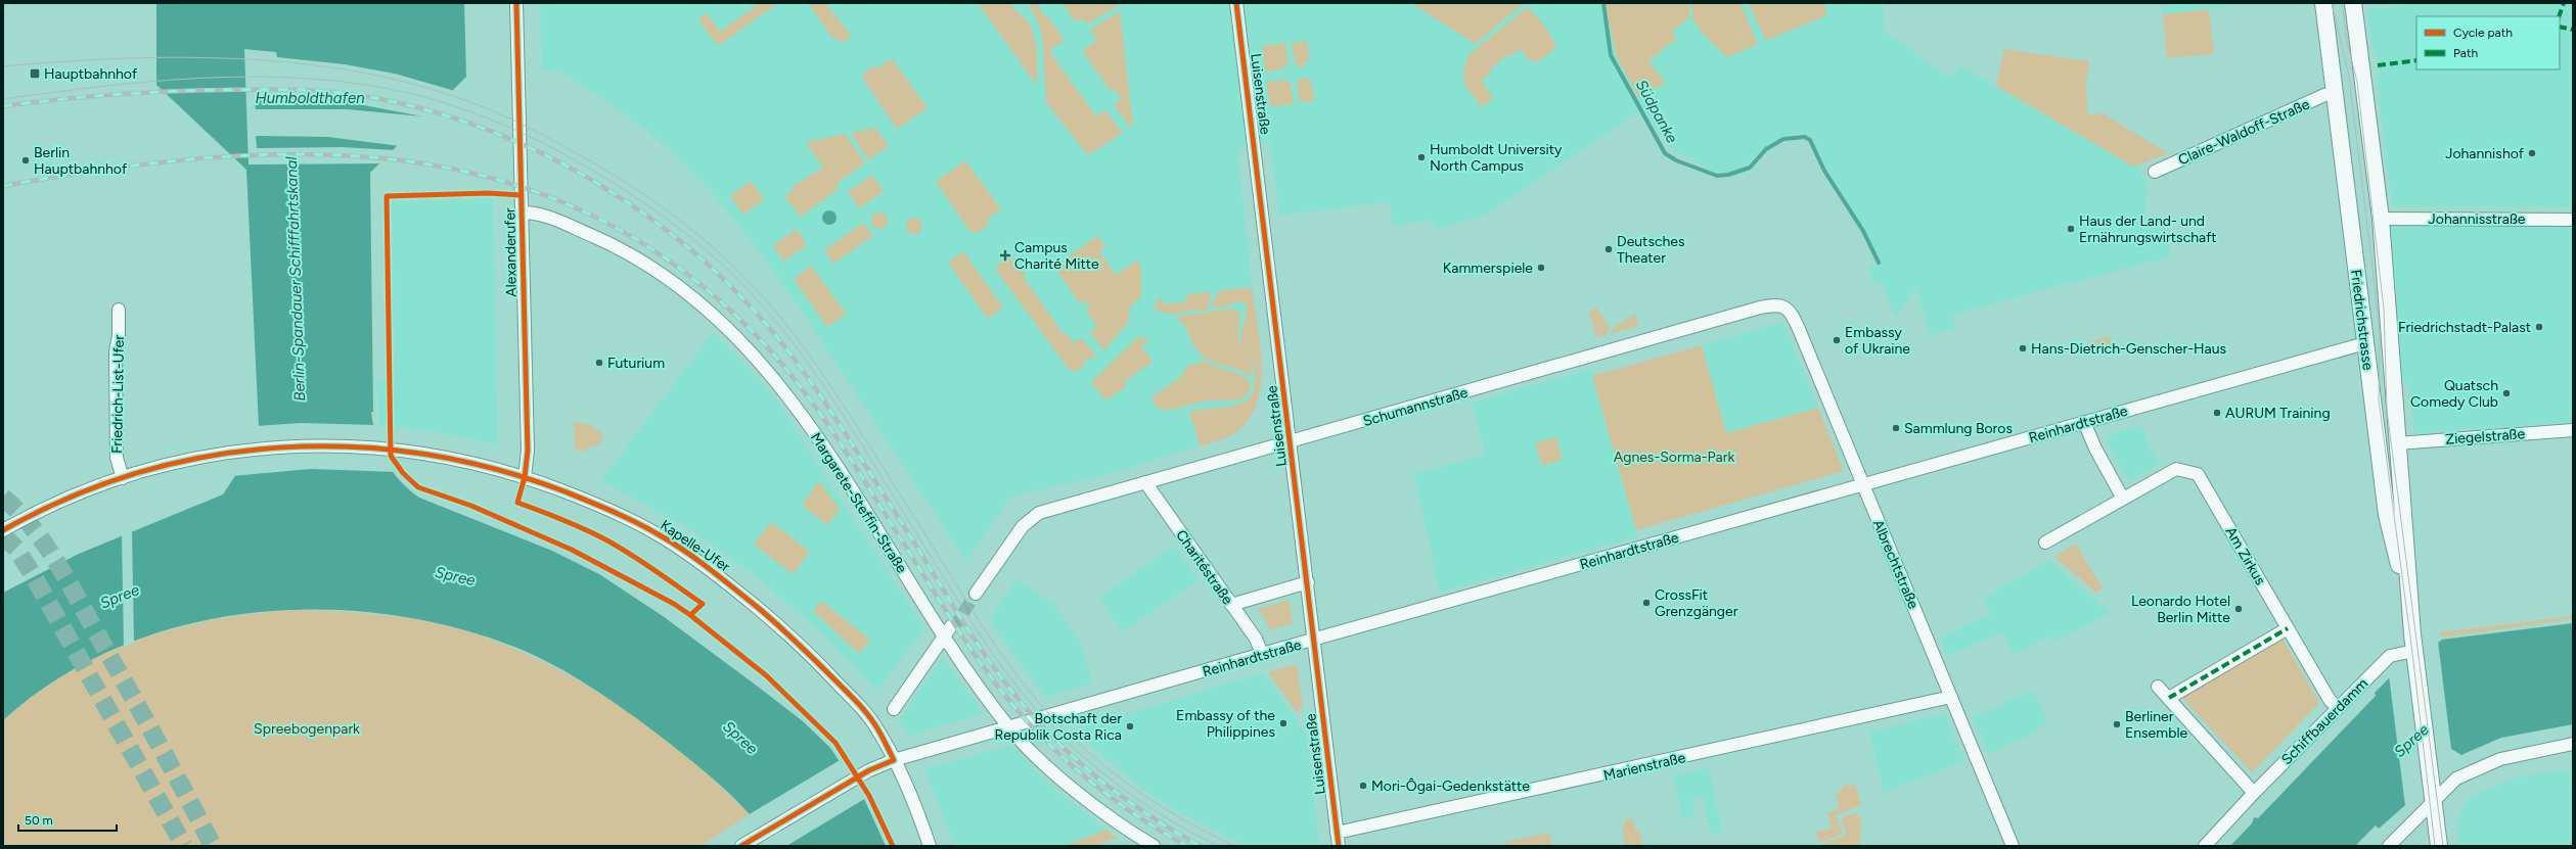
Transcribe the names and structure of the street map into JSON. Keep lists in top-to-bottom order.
{
  "streets": {
    "main road": ["Friedrichstrasse"],
    "street": [
      "Luisenstraße",
      "Claire-Waldoff-Straße",
      "Johannisstraße",
      "Alexanderufer",
      "Friedrich-List-Ufer",
      "Schumannstraße",
      "Reinhardtstraße",
      "Ziegelstraße",
      "Margarete-Steffin-Straße",
      "Kapelle-Ufer",
      "Am Zirkus",
      "Albrechtstraße",
      "Charitéstraße",
      "Schiffbauerdamm",
      "Marienstraße"
    ]
  },
  "crossings": [
    ["Luisenstraße", "Schumannstraße"],
    ["Luisenstraße", "Reinhardtstraße"],
    ["Luisenstraße", "Marienstraße"],
    ["Claire-Waldoff-Straße", "Friedrichstrasse"],
    ["Johannisstraße", "Friedrichstrasse"],
    ["Alexanderufer", "Margarete-Steffin-Straße"],
    ["Alexanderufer", "Kapelle-Ufer"],
    ["Friedrichstrasse", "Reinhardtstraße"],
    ["Friedrichstrasse", "Ziegelstraße"],
    ["Friedrichstrasse", "Schiffbauerdamm"],
    ["Friedrich-List-Ufer", "Kapelle-Ufer"],
    ["Schumannstraße", "Albrechtstraße"],
    ["Schumannstraße", "Charitéstraße"],
    ["Reinhardtstraße", "Margarete-Steffin-Straße"],
    ["Reinhardtstraße", "Kapelle-Ufer"],
    ["Reinhardtstraße", "Albrechtstraße"],
    ["Reinhardtstraße", "Charitéstraße"],
    ["Am Zirkus", "Schiffbauerdamm"],
    ["Albrechtstraße", "Marienstraße"]
  ],
  "water": [
    "Humboldthafen",
    "Südpanke",
    "Berlin-Spandauer Schifffahrtskanal",
    "Spree"
  ],
  "parks": ["Agnes-Sorma-Park", "Spreebogenpark"],
  "places": {
    "transit": ["Hauptbahnhof"],
    "other": [
      "Johannishof",
      "Humboldt University North Campus",
      "Berlin Hauptbahnhof",
      "Haus der Land- und Ernährungswirtschaft",
      "Deutsches Theater",
      "Kammerspiele",
      "Friedrichstadt-Palast",
      "Embassy of Ukraine",
      "Hans-Dietrich-Genscher-Haus",
      "Futurium",
      "Quatsch Comedy Club",
      "AURUM Training",
      "Sammlung Boros",
      "CrossFit Grenzgänger",
      "Leonardo Hotel Berlin Mitte",
      "Embassy of the Philippines",
      "Berliner Ensemble",
      "Botschaft der Republik Costa Rica",
      "Mori-Ôgai-Gedenkstätte"
    ],
    "health": ["Campus Charité Mitte"]
  },
  "legend": ["Cycle path", "Path"],
  "scale_bar": "50 m"
}
